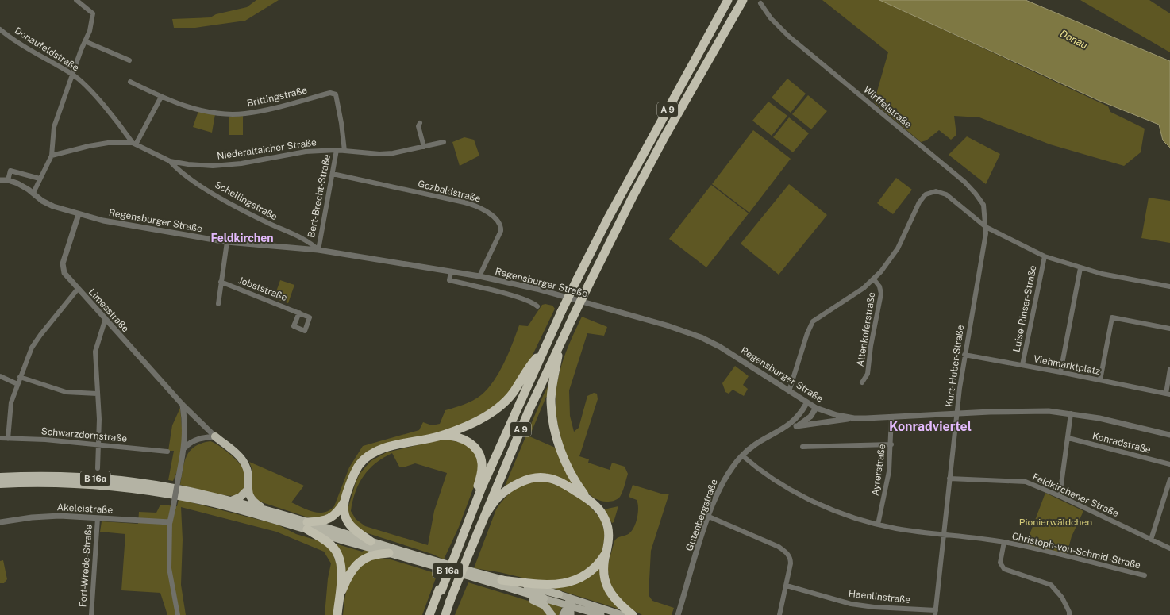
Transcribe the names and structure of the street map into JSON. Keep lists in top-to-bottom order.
{
  "streets": {
    "highway": ["A 9", "B 16a"],
    "street": [
      "Donaufeldstraße",
      "Brittingstraße",
      "Wirffelstraße",
      "Niederaltaicher Straße",
      "Gozbaldstraße",
      "Bert-Brecht-Straße",
      "Schellingstraße",
      "Regensburger Straße",
      "Jobststraße",
      "Luise-Rinser-Straße",
      "Limesstraße",
      "Attenkoferstraße",
      "Viehmarktplatz",
      "Kurt-Huber-Straße",
      "Schwarzdornstraße",
      "Konradstraße",
      "Ayrerstraße",
      "Feldkirchener Straße",
      "Akeleistraße",
      "Gutenbergstraße",
      "Christoph-von-Schmid-Straße",
      "Fort-Wrede-Straße",
      "Haenlinstraße"
    ]
  },
  "crossings": [
    ["Donaufeldstraße", "Niederaltaicher Straße"],
    ["Brittingstraße", "Bert-Brecht-Straße"],
    ["Wirffelstraße", "Kurt-Huber-Straße"],
    ["A 9", "B 16a"],
    ["Niederaltaicher Straße", "Bert-Brecht-Straße"],
    ["Niederaltaicher Straße", "Schellingstraße"],
    ["Gozbaldstraße", "Bert-Brecht-Straße"],
    ["Gozbaldstraße", "Regensburger Straße"],
    ["Bert-Brecht-Straße", "Schellingstraße"],
    ["Bert-Brecht-Straße", "Regensburger Straße"],
    ["Schellingstraße", "Regensburger Straße"],
    ["Regensburger Straße", "Limesstraße"],
    ["Regensburger Straße", "Kurt-Huber-Straße"],
    ["Regensburger Straße", "Ayrerstraße"],
    ["Regensburger Straße", "Gutenbergstraße"],
    ["Luise-Rinser-Straße", "Viehmarktplatz"],
    ["Viehmarktplatz", "Kurt-Huber-Straße"],
    ["Kurt-Huber-Straße", "Feldkirchener Straße"],
    ["Kurt-Huber-Straße", "Christoph-von-Schmid-Straße"],
    ["Kurt-Huber-Straße", "Haenlinstraße"],
    ["Ayrerstraße", "Christoph-von-Schmid-Straße"],
    ["Akeleistraße", "Fort-Wrede-Straße"],
    ["Gutenbergstraße", "Christoph-von-Schmid-Straße"]
  ],
  "districts": ["Feldkirchen", "Konradviertel"],
  "water": ["Donau"],
  "parks": ["Pionierwäldchen"]
}
